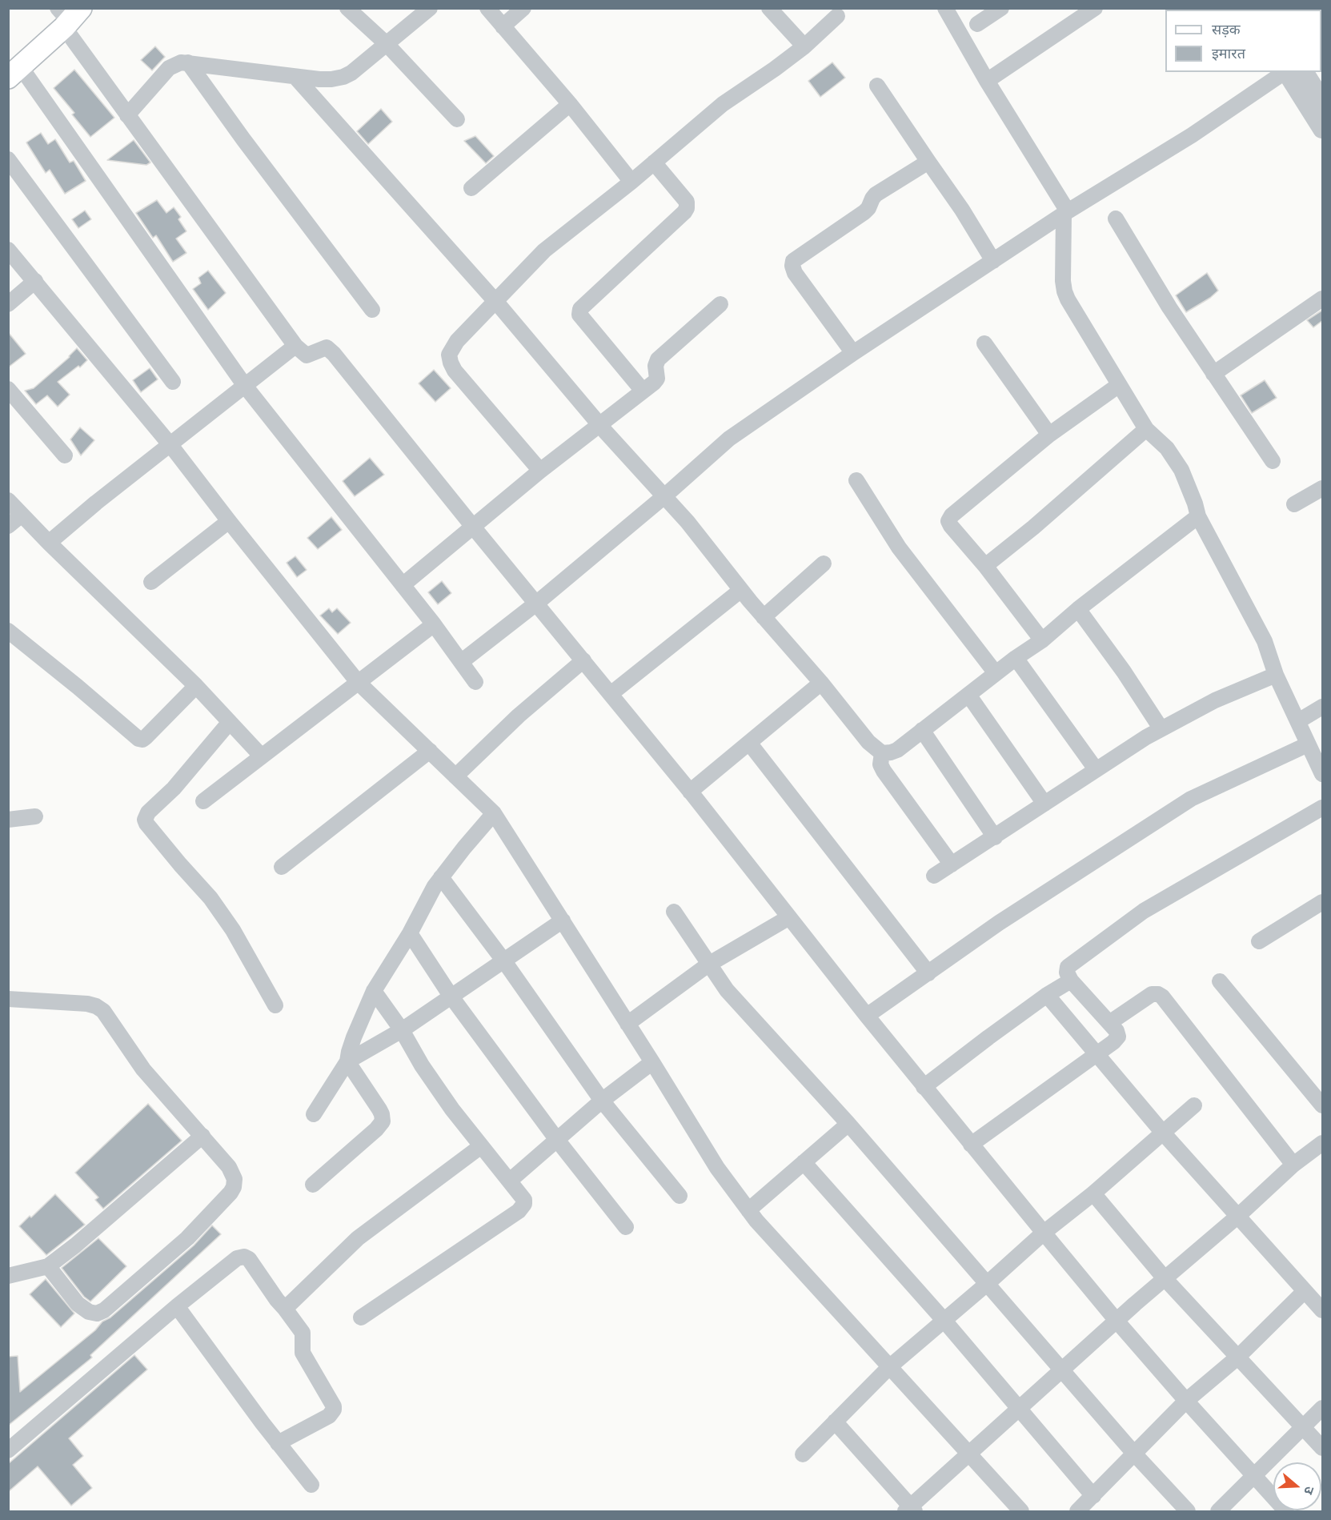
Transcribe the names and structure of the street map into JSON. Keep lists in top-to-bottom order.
{
  "legend": ["सड़क", "इमारत"],
  "north": "right"
}
